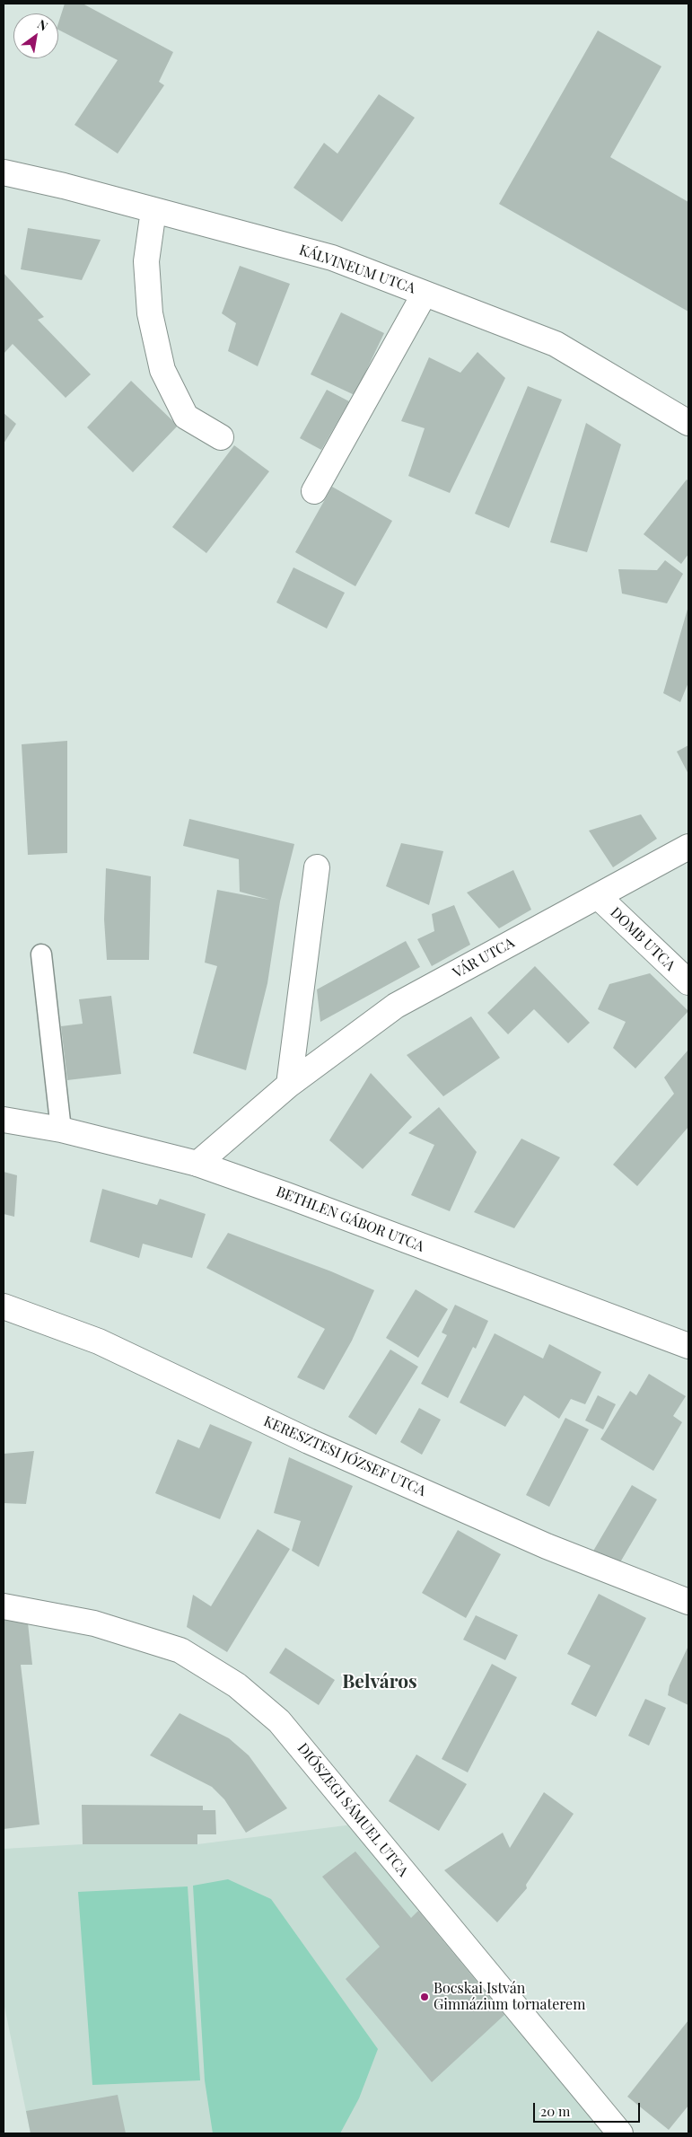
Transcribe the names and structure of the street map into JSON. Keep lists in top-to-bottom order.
{
  "streets": {
    "street": [
      "KÁLVINEUM UTCA",
      "DOMB UTCA",
      "VÁR UTCA",
      "BETHLEN GÁBOR UTCA",
      "KERESZTESI JÓZSEF UTCA",
      "DIÓSZEGI SÁMUEL UTCA"
    ]
  },
  "crossings": [
    ["DOMB UTCA", "VÁR UTCA"],
    ["VÁR UTCA", "BETHLEN GÁBOR UTCA"]
  ],
  "districts": ["Belváros"],
  "places": ["Bocskai István Gimnázium tornaterem"],
  "scale_bar": "20 m",
  "north": "top right"
}
